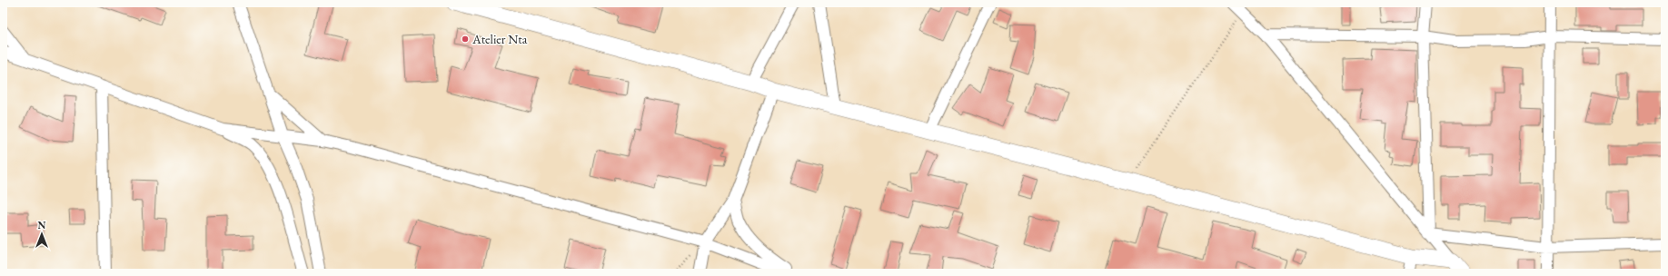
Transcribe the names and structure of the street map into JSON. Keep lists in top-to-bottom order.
{
  "places": ["Atelier Nta"],
  "north": "top"
}
